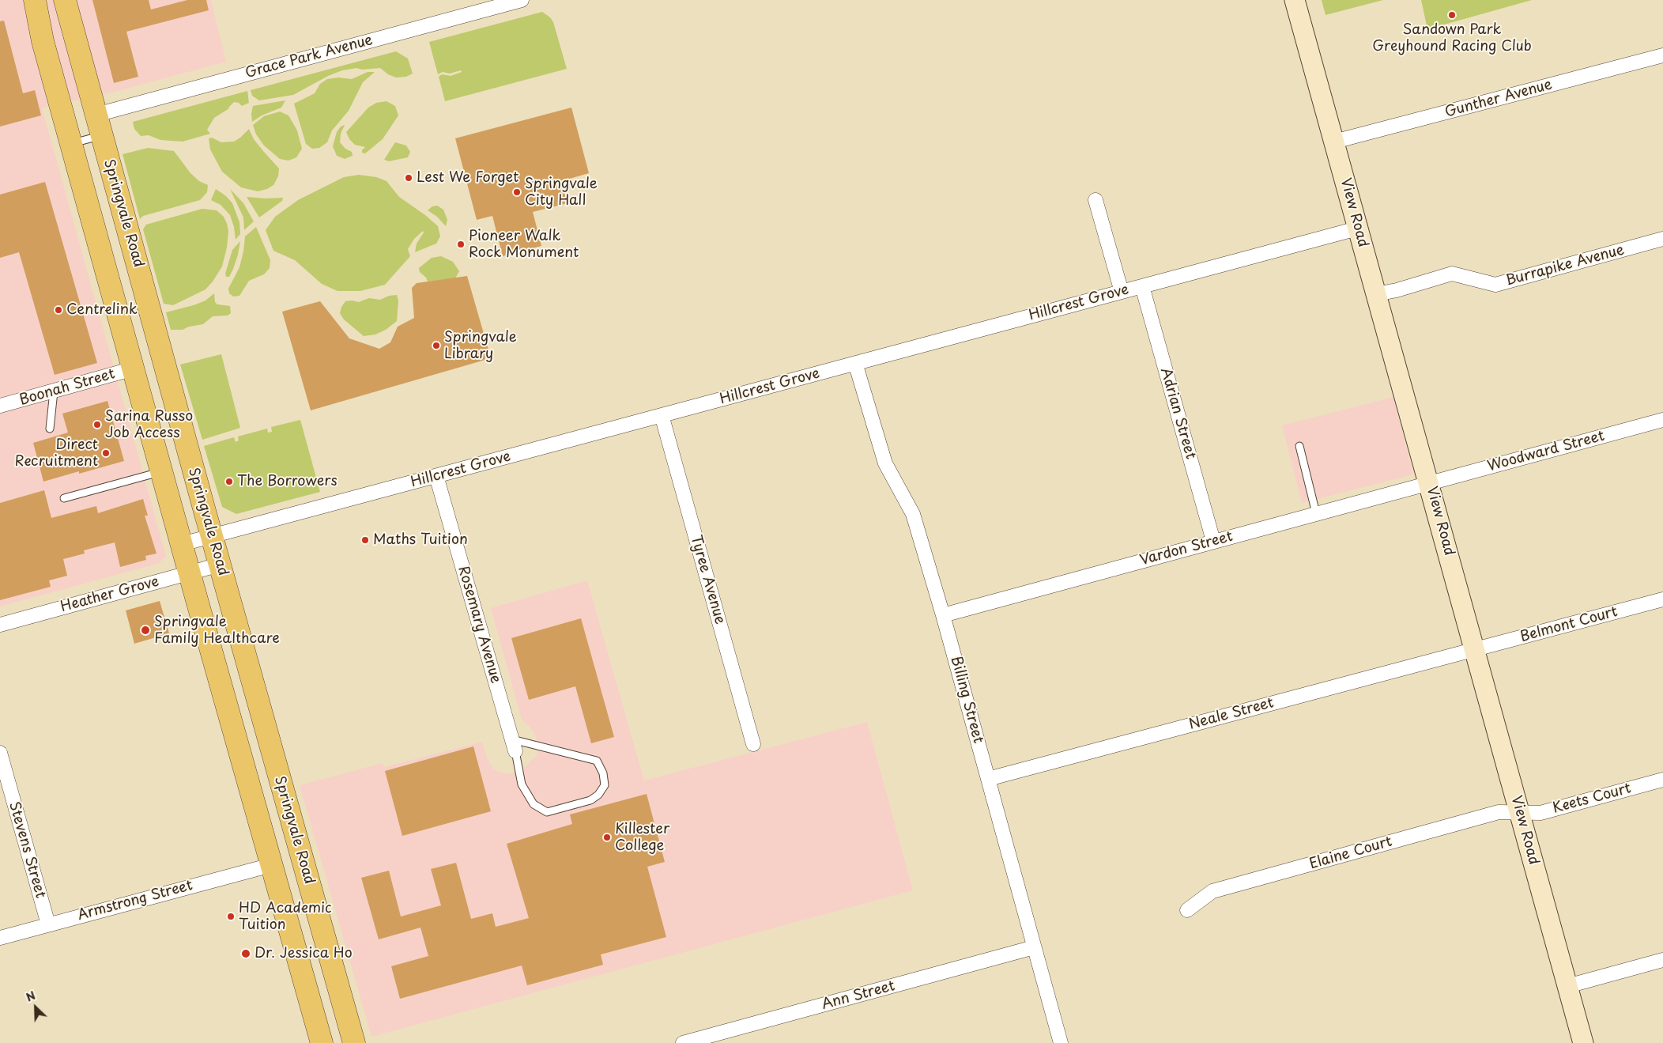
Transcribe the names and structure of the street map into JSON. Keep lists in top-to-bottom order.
{
  "streets": {
    "highway": ["Springvale Road"],
    "street": [
      "Grace Park Avenue",
      "Gunther Avenue",
      "View Road",
      "Burrapike Avenue",
      "Hillcrest Grove",
      "Boonah Street",
      "Adrian Street",
      "Woodward Street",
      "Vardon Street",
      "Tyree Avenue",
      "Heather Grove",
      "Rosemary Avenue",
      "Belmont Court",
      "Billing Street",
      "Neale Street",
      "Keets Court",
      "Stevens Street",
      "Elaine Court",
      "Armstrong Street",
      "Ann Street"
    ]
  },
  "crossings": [
    ["Grace Park Avenue", "Springvale Road"],
    ["Gunther Avenue", "View Road"],
    ["View Road", "Burrapike Avenue"],
    ["View Road", "Hillcrest Grove"],
    ["View Road", "Woodward Street"],
    ["View Road", "Vardon Street"],
    ["View Road", "Belmont Court"],
    ["View Road", "Neale Street"],
    ["View Road", "Keets Court"],
    ["View Road", "Elaine Court"],
    ["Springvale Road", "Hillcrest Grove"],
    ["Springvale Road", "Heather Grove"],
    ["Hillcrest Grove", "Adrian Street"],
    ["Hillcrest Grove", "Tyree Avenue"],
    ["Hillcrest Grove", "Rosemary Avenue"],
    ["Hillcrest Grove", "Billing Street"],
    ["Adrian Street", "Vardon Street"],
    ["Woodward Street", "Vardon Street"],
    ["Vardon Street", "Billing Street"],
    ["Belmont Court", "Neale Street"],
    ["Billing Street", "Neale Street"],
    ["Billing Street", "Ann Street"],
    ["Keets Court", "Elaine Court"],
    ["Stevens Street", "Armstrong Street"]
  ],
  "places": [
    "Sandown Park Greyhound Racing Club",
    "Lest We Forget",
    "Springvale City Hall",
    "Pioneer Walk Rock Monument",
    "Centrelink",
    "Springvale Library",
    "Sarina Russo Job Access",
    "Direct Recruitment",
    "The Borrowers",
    "Maths Tuition",
    "Springvale Family Healthcare",
    "Killester College",
    "HD Academic Tuition",
    "Dr. Jessica Ho"
  ],
  "north": "top left"
}
